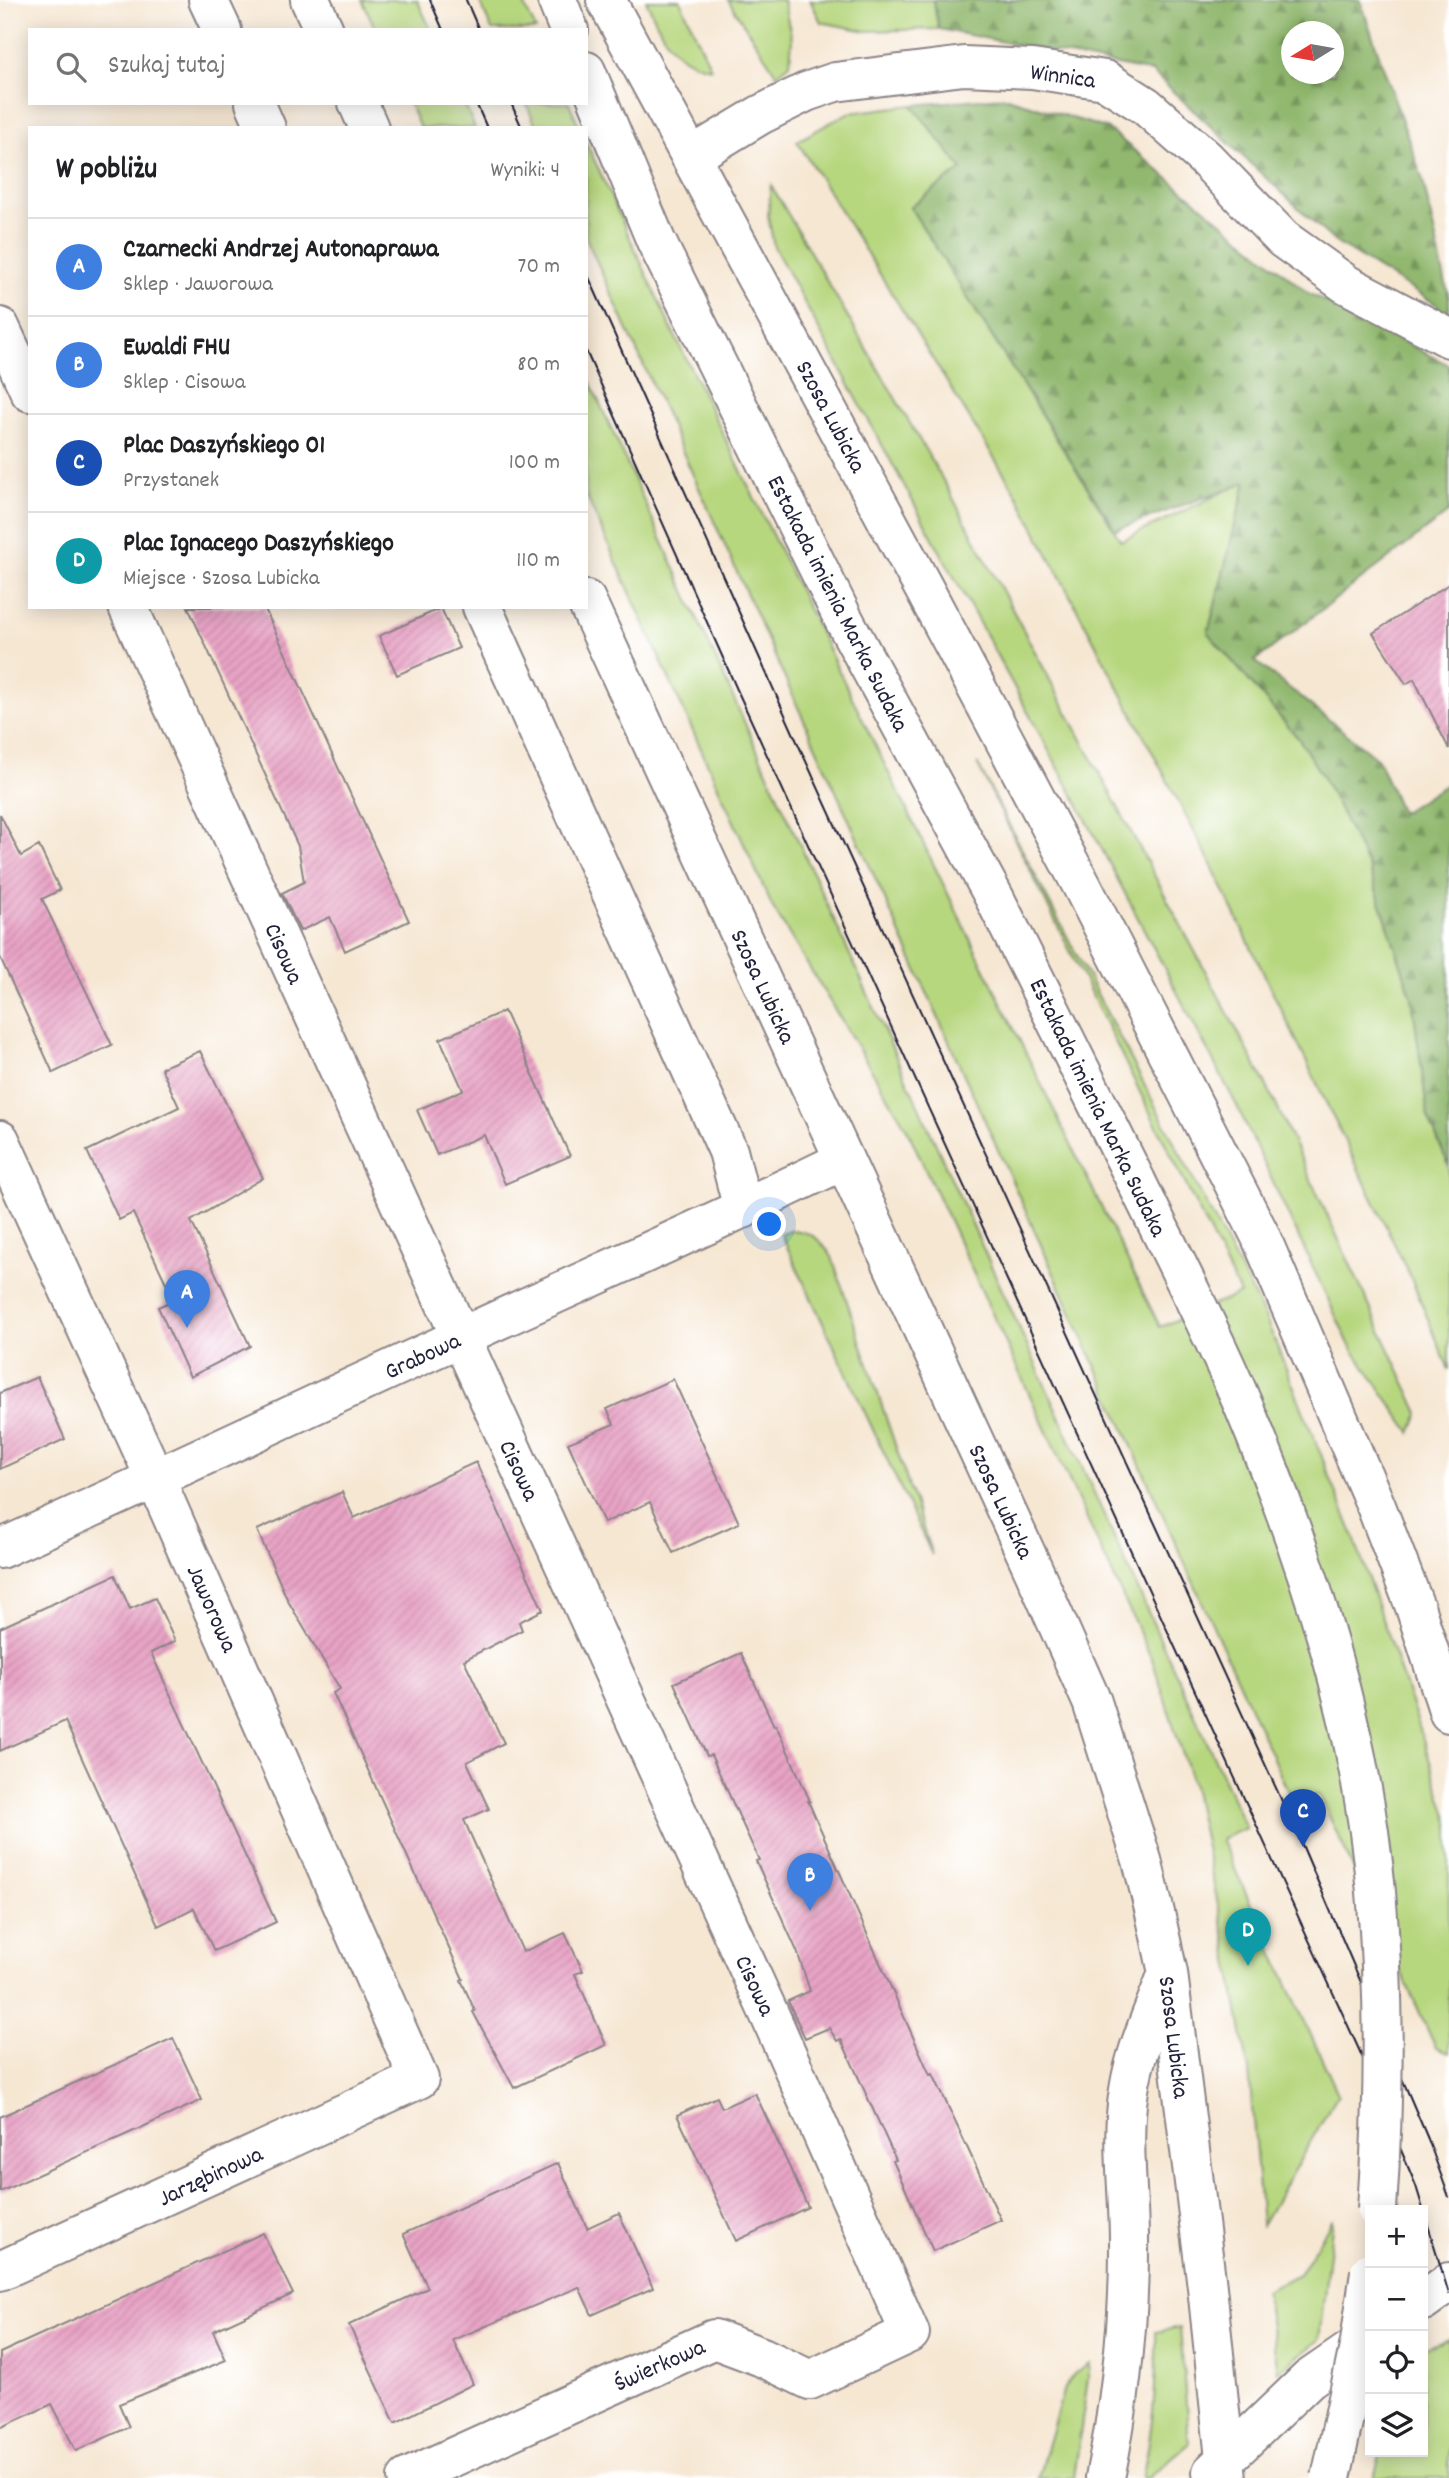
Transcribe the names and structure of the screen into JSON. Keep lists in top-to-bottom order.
{
  "streets": {
    "main road": [
      "Winnica",
      "Szosa Lubicka",
      "Estakada imienia Marka Sudaka",
      "Cisowa",
      "Grabowa",
      "Jaworowa",
      "Jarzębinowa",
      "Świerkowa"
    ]
  },
  "crossings": [
    ["Winnica", "Szosa Lubicka"],
    ["Szosa Lubicka", "Grabowa"],
    ["Cisowa", "Grabowa"],
    ["Cisowa", "Świerkowa"],
    ["Grabowa", "Jaworowa"],
    ["Jaworowa", "Jarzębinowa"]
  ],
  "north": "left",
  "page": {
    "search": "Szukaj tutaj",
    "heading": ["W pobliżu", "Wyniki: 4"],
    "list": [
      {
        "mark": "A",
        "name": "Czarnecki Andrzej Autonaprawa",
        "note": "Sklep · Jaworowa",
        "value": "70 m"
      },
      {
        "mark": "B",
        "name": "Ewaldi FHU",
        "note": "Sklep · Cisowa",
        "value": "80 m"
      },
      {
        "mark": "C",
        "name": "Plac Daszyńskiego 01",
        "note": "Przystanek",
        "value": "100 m"
      },
      {
        "mark": "D",
        "name": "Plac Ignacego Daszyńskiego",
        "note": "Miejsce · Szosa Lubicka",
        "value": "110 m"
      }
    ],
    "pins": [
      "A",
      "C",
      "B",
      "D"
    ],
    "map_buttons": ["+", "−"]
  }
}
